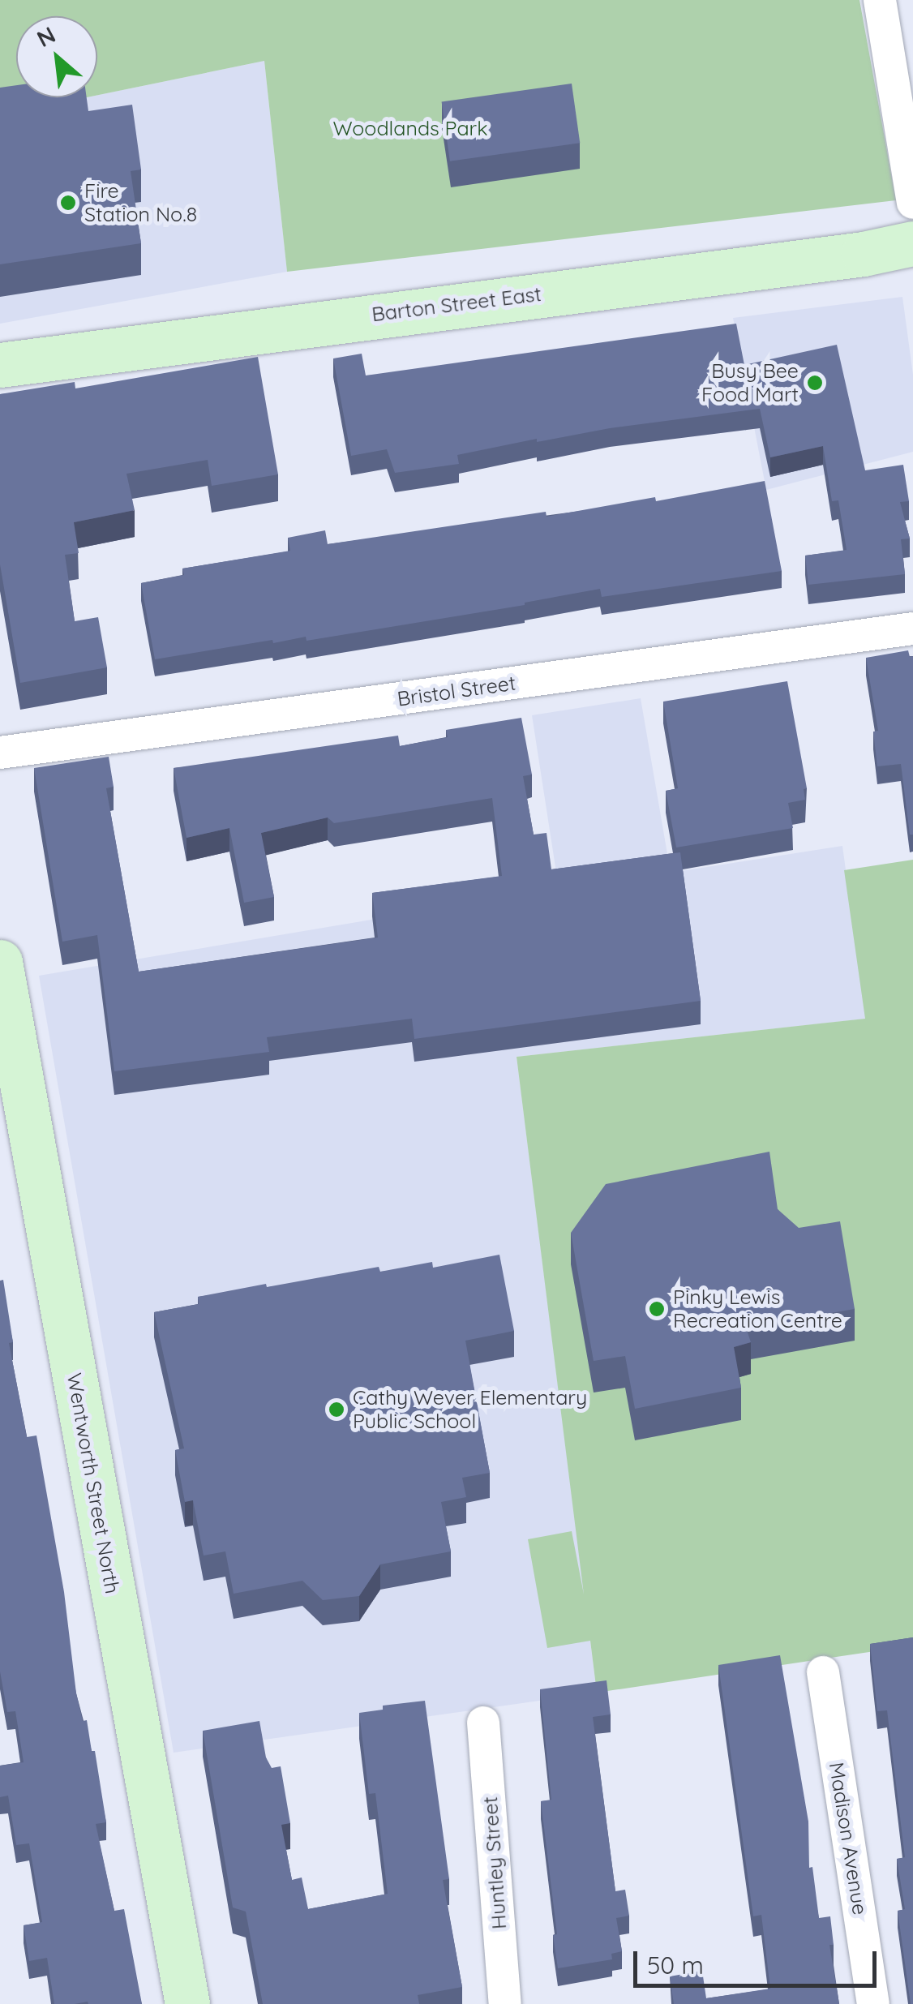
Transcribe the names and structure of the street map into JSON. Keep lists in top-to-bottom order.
{
  "streets": {
    "main road": ["Barton Street East", "Wentworth Street North"],
    "street": ["Bristol Street", "Madison Avenue", "Huntley Street"]
  },
  "parks": ["Woodlands Park"],
  "places": [
    "Fire Station No.8",
    "Busy Bee Food Mart",
    "Pinky Lewis Recreation Centre",
    "Cathy Wever Elementary Public School"
  ],
  "scale_bar": "50 m",
  "north": "top left"
}
